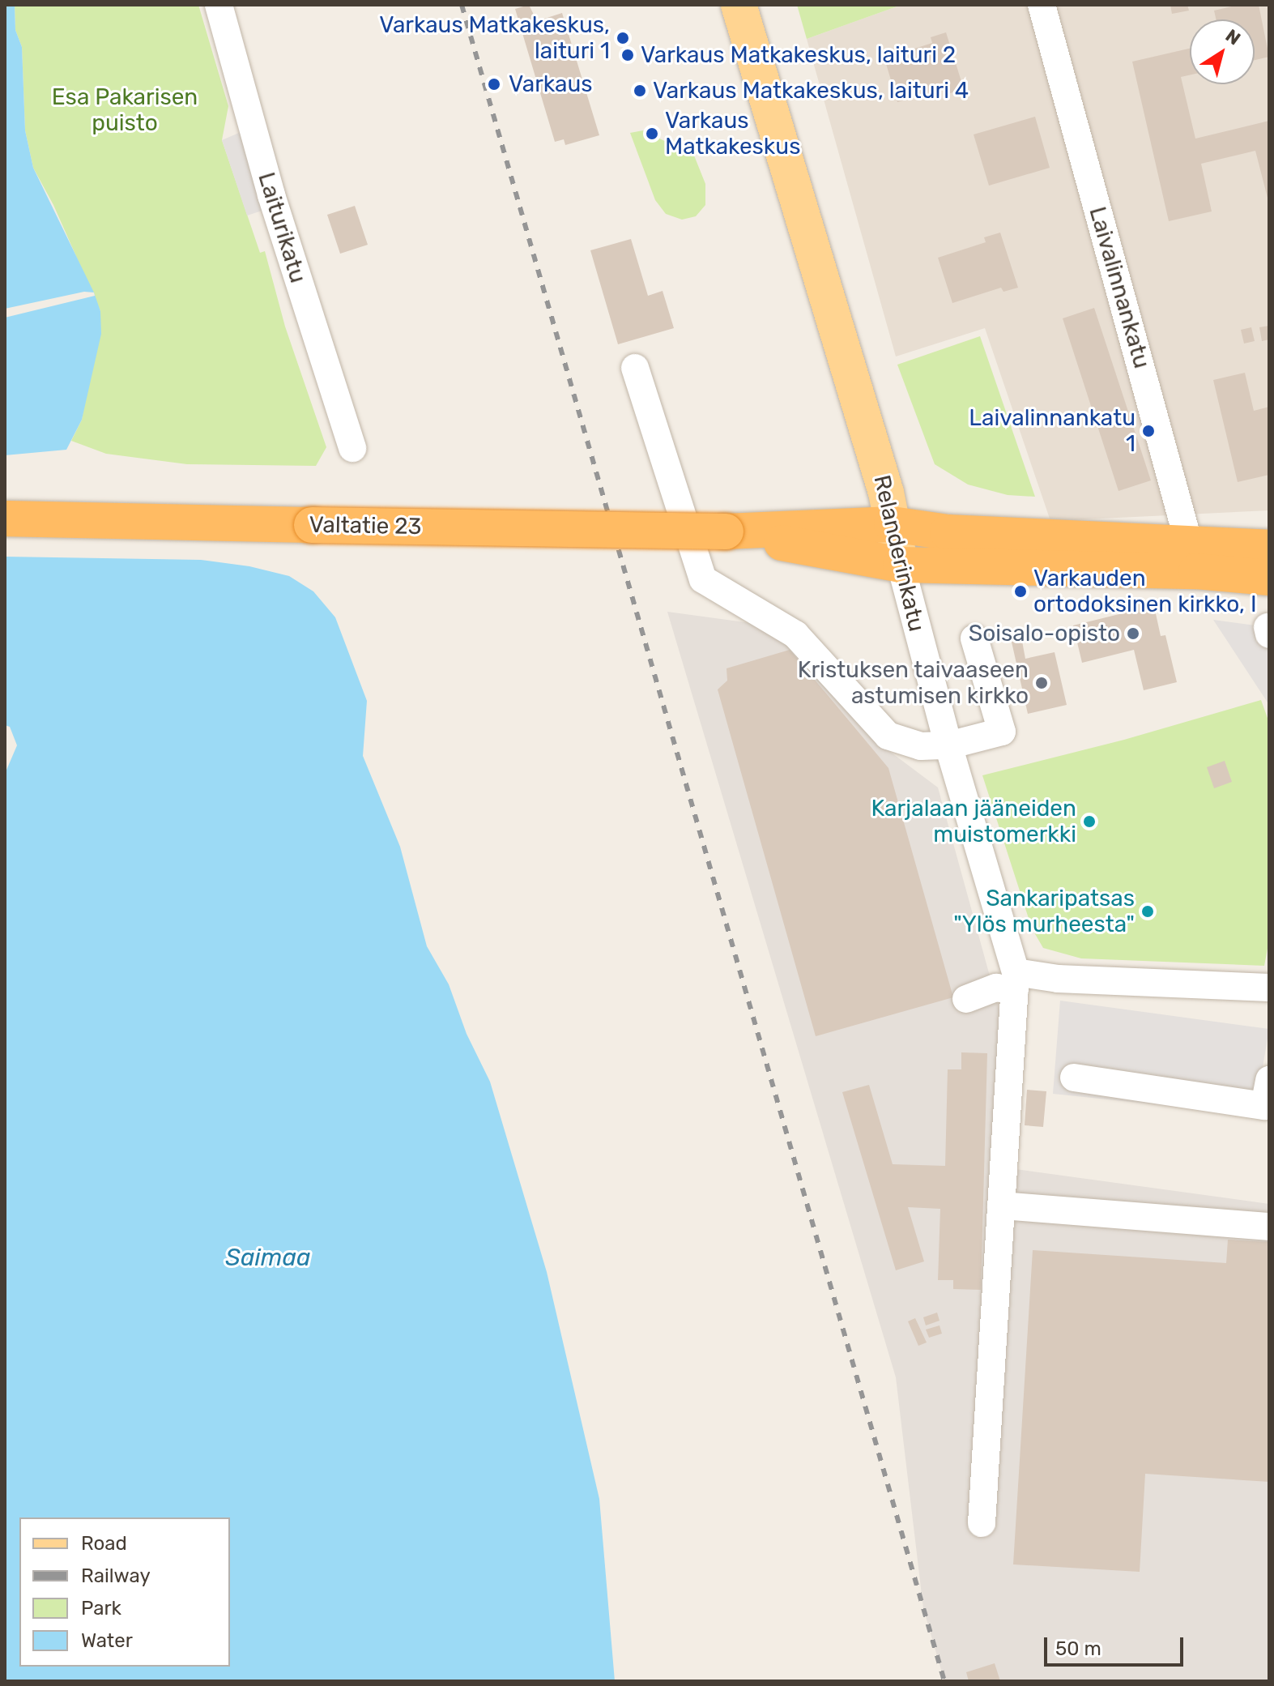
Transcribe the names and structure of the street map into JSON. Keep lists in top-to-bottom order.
{
  "streets": {
    "highway": ["Valtatie 23"],
    "main road": ["Relanderinkatu"],
    "street": ["Laiturikatu", "Laivalinnankatu"]
  },
  "crossings": [
    ["Laivalinnankatu", "Valtatie 23"],
    ["Valtatie 23", "Relanderinkatu"]
  ],
  "water": ["Saimaa"],
  "parks": ["Esa Pakarisen puisto"],
  "places": [
    "Varkaus Matkakeskus, laituri 1",
    "Varkaus Matkakeskus, laituri 2",
    "Varkaus",
    "Varkaus Matkakeskus, laituri 4",
    "Varkaus Matkakeskus",
    "Laivalinnankatu 1",
    "Varkauden ortodoksinen kirkko, I",
    "Soisalo-opisto",
    "Kristuksen taivaaseen astumisen kirkko",
    "Karjalaan jääneiden muistomerkki",
    "Sankaripatsas \"Ylös murheesta\""
  ],
  "legend": [
    "Road",
    "Railway",
    "Park",
    "Water"
  ],
  "scale_bar": "50 m",
  "north": "top right"
}
